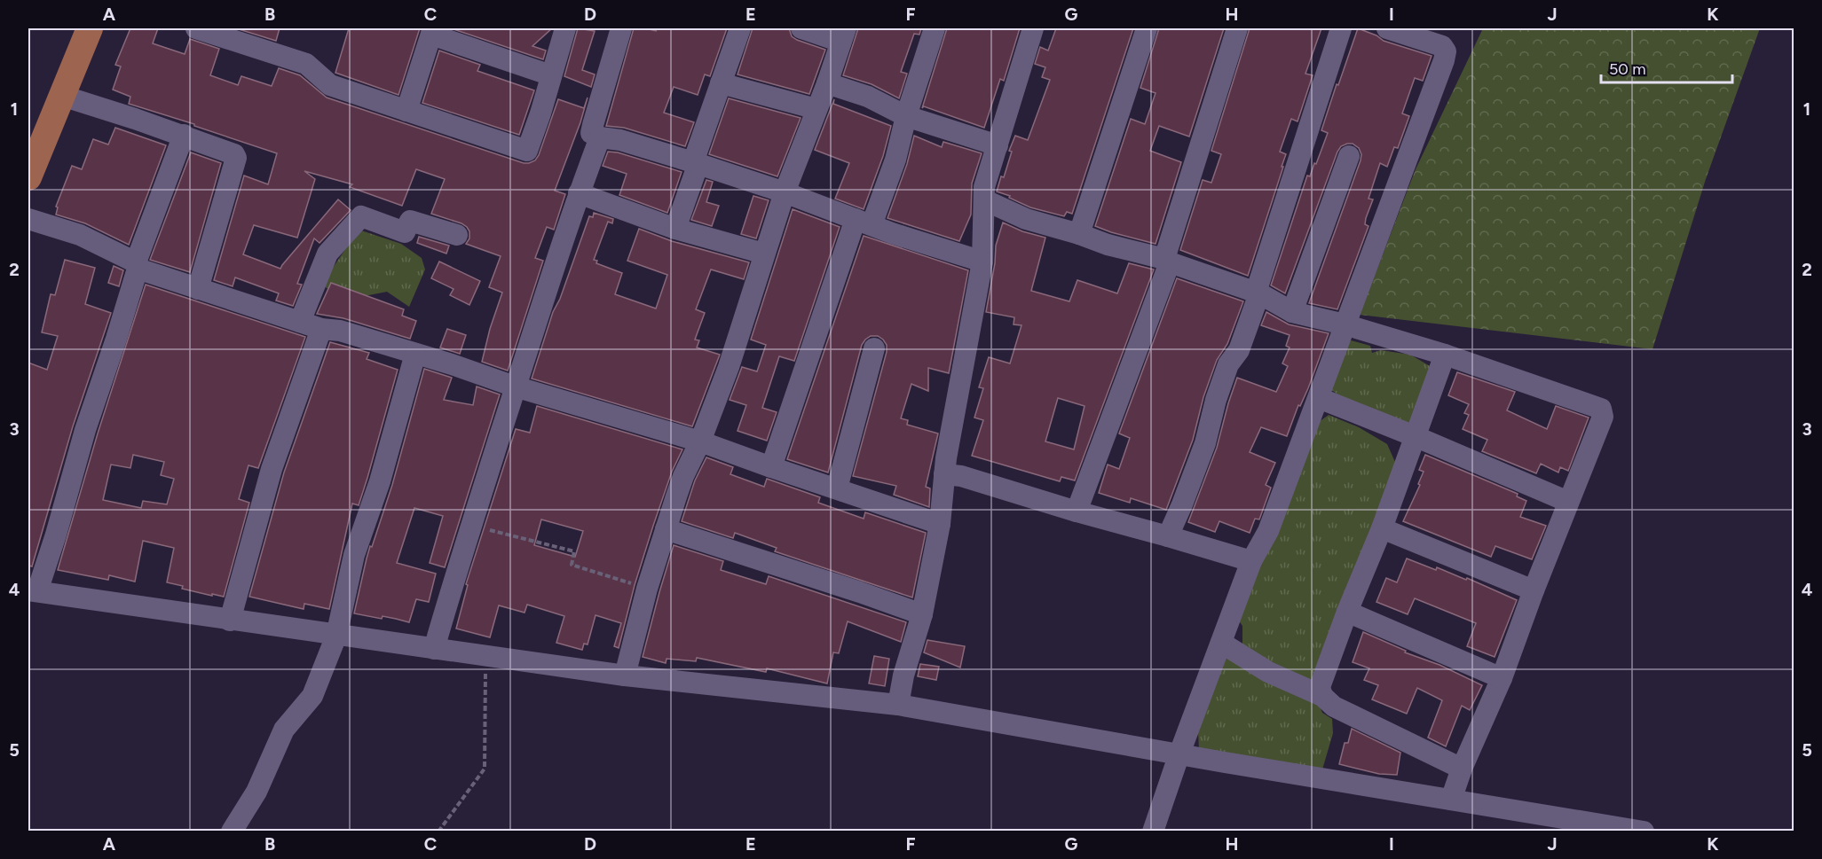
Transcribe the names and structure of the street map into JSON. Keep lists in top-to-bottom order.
{
  "scale_bar": "50 m",
  "grid": {
    "columns": [
      "A",
      "B",
      "C",
      "D",
      "E",
      "F",
      "G",
      "H",
      "I",
      "J",
      "K"
    ],
    "rows": [
      "1",
      "2",
      "3",
      "4",
      "5"
    ]
  }
}
